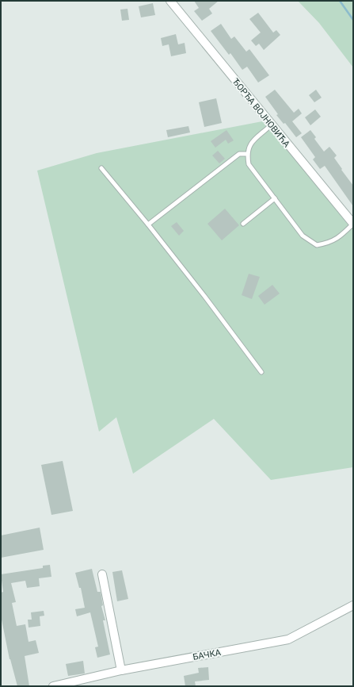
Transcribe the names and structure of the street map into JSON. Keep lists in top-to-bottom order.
{
  "streets": {
    "street": ["ЂОРЂА ВОЈНОВИЋА", "БАЧКА"]
  }
}
